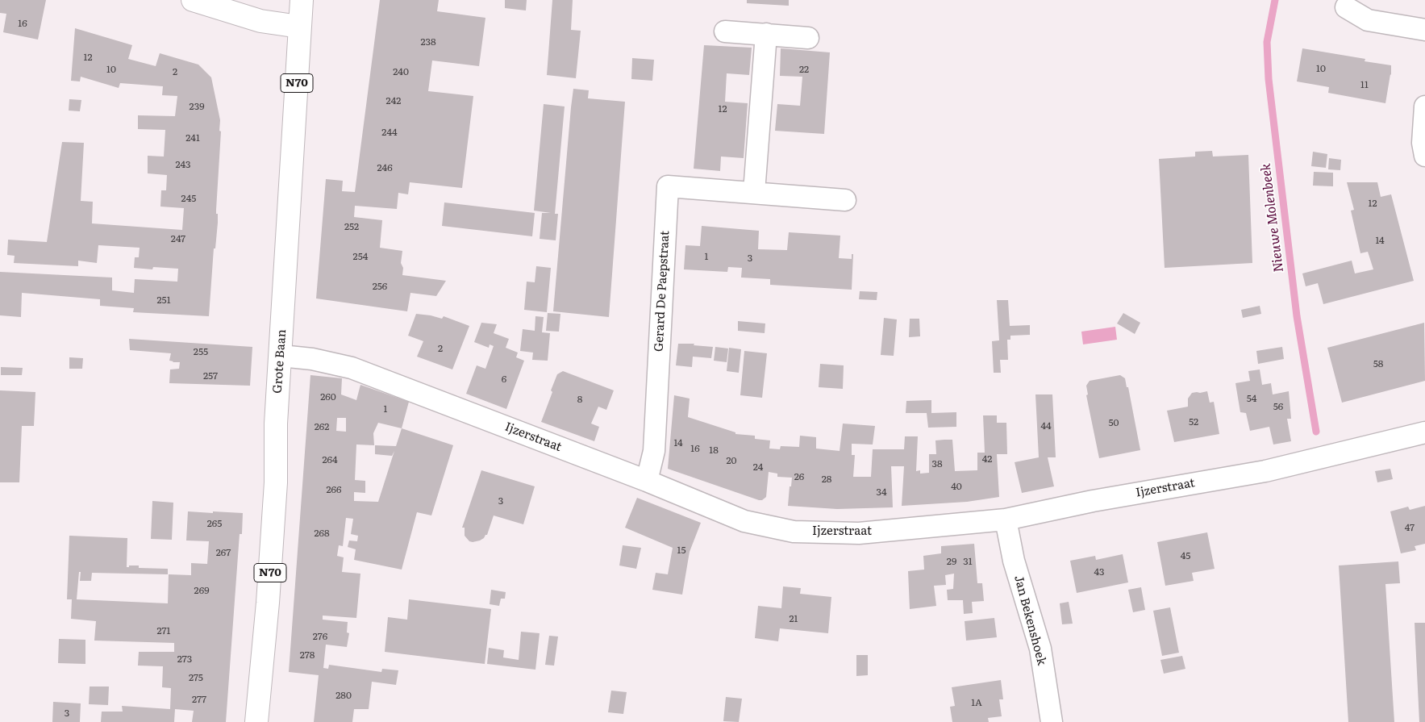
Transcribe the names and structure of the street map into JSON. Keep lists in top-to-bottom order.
{
  "streets": {
    "main road": ["N70", "Grote Baan"],
    "street": ["Gerard De Paepstraat", "Ijzerstraat", "Jan Bekenshoek"]
  },
  "crossings": [
    ["Gerard De Paepstraat", "Ijzerstraat"],
    ["Grote Baan", "Ijzerstraat"],
    ["Ijzerstraat", "Jan Bekenshoek"]
  ],
  "water": ["Nieuwe Molenbeek"],
  "house_numbers": [
    "16",
    "238",
    "12",
    "10",
    "10",
    "22",
    "2",
    "240",
    "11",
    "242",
    "239",
    "12",
    "244",
    "241",
    "243",
    "246",
    "245",
    "12",
    "252",
    "247",
    "14",
    "254",
    "1",
    "3",
    "256",
    "251",
    "2",
    "255",
    "58",
    "257",
    "6",
    "260",
    "54",
    "8",
    "56",
    "1",
    "52",
    "50",
    "44",
    "262",
    "14",
    "16",
    "18",
    "42",
    "264",
    "20",
    "38",
    "24",
    "26",
    "28",
    "40",
    "266",
    "34",
    "3",
    "265",
    "47",
    "268",
    "15",
    "267",
    "45",
    "29",
    "31",
    "43",
    "269",
    "21",
    "271",
    "276",
    "278",
    "273",
    "275",
    "280",
    "277",
    "1A",
    "3"
  ]
}
